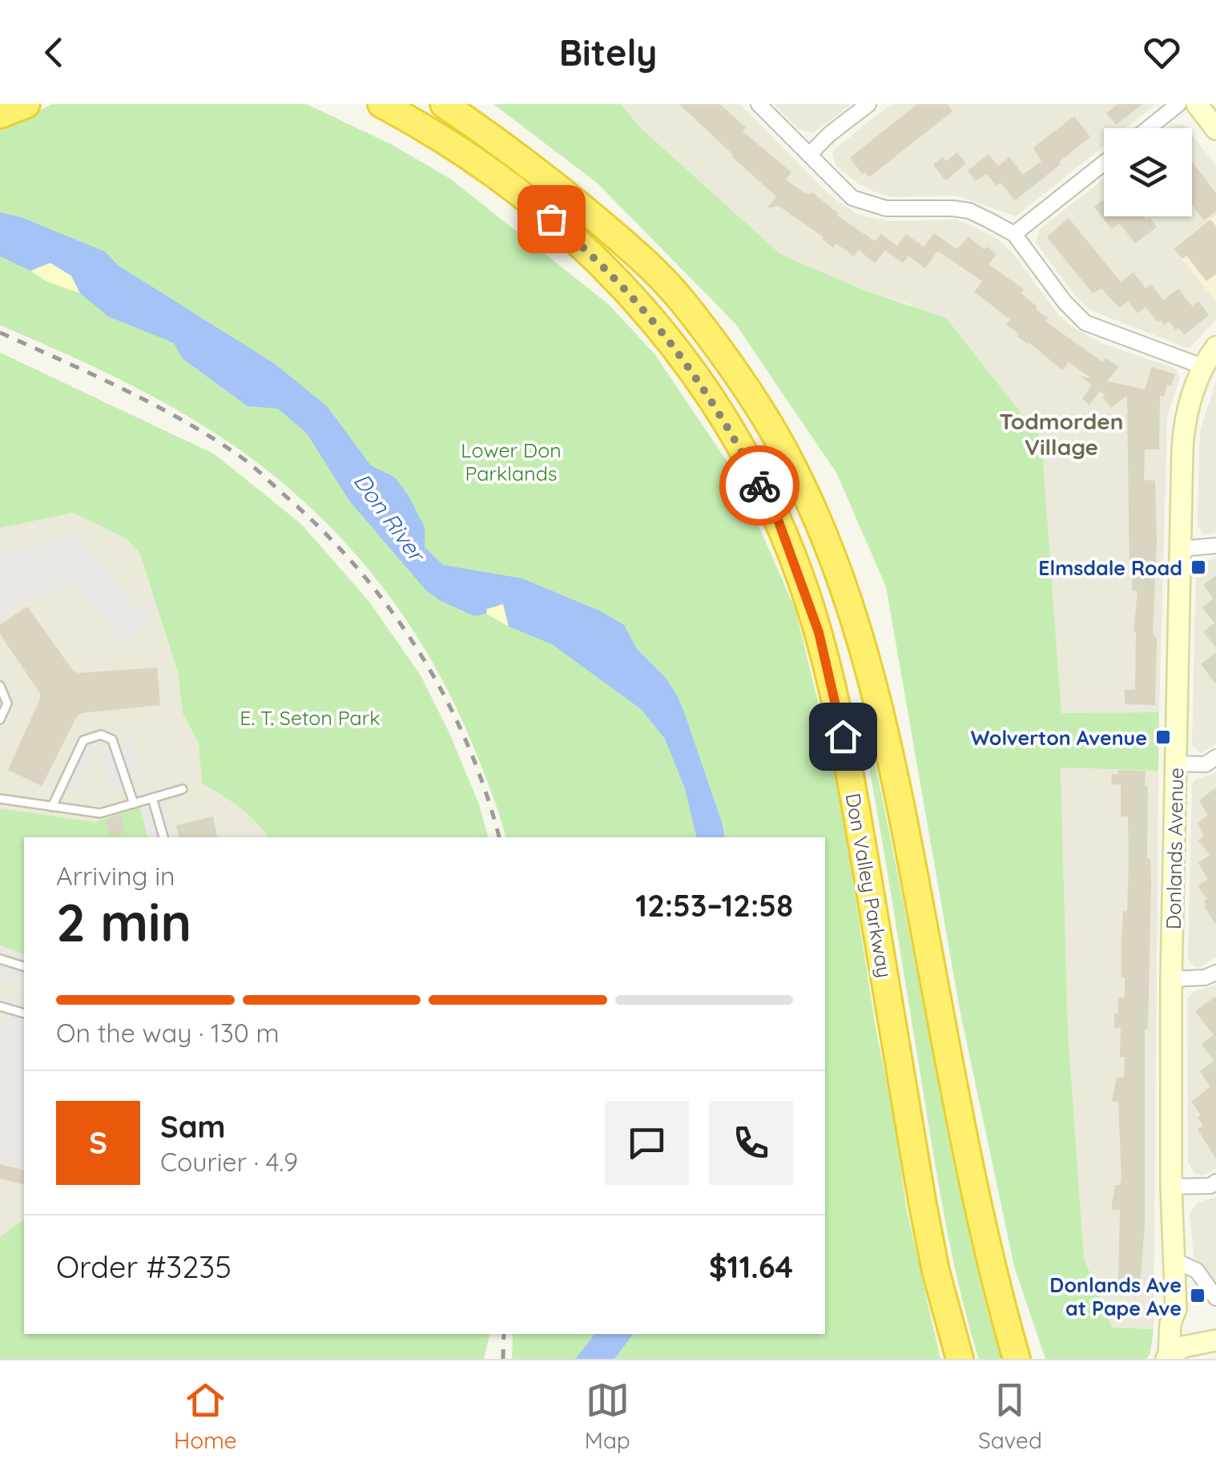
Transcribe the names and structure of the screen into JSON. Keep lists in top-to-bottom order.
{
  "streets": {
    "highway": ["Don Valley Parkway"],
    "street": ["Donlands Avenue"]
  },
  "districts": ["Todmorden Village"],
  "water": ["Don River"],
  "parks": ["Lower Don Parklands", "E. T. Seton Park"],
  "places": {
    "transit": ["Elmsdale Road", "Wolverton Avenue", "Donlands Ave at Pape Ave"]
  },
  "page": {
    "header": "Bitely",
    "heading": ["2 min", "Arriving in", "12:53–12:58"],
    "panel": [
      "Sam",
      "Courier · 4.9",
      "Order #3235",
      "$11.64"
    ],
    "bar": "On the way · 130 m",
    "round": "S",
    "tabs": ["Home", "Map", "Saved"]
  }
}
